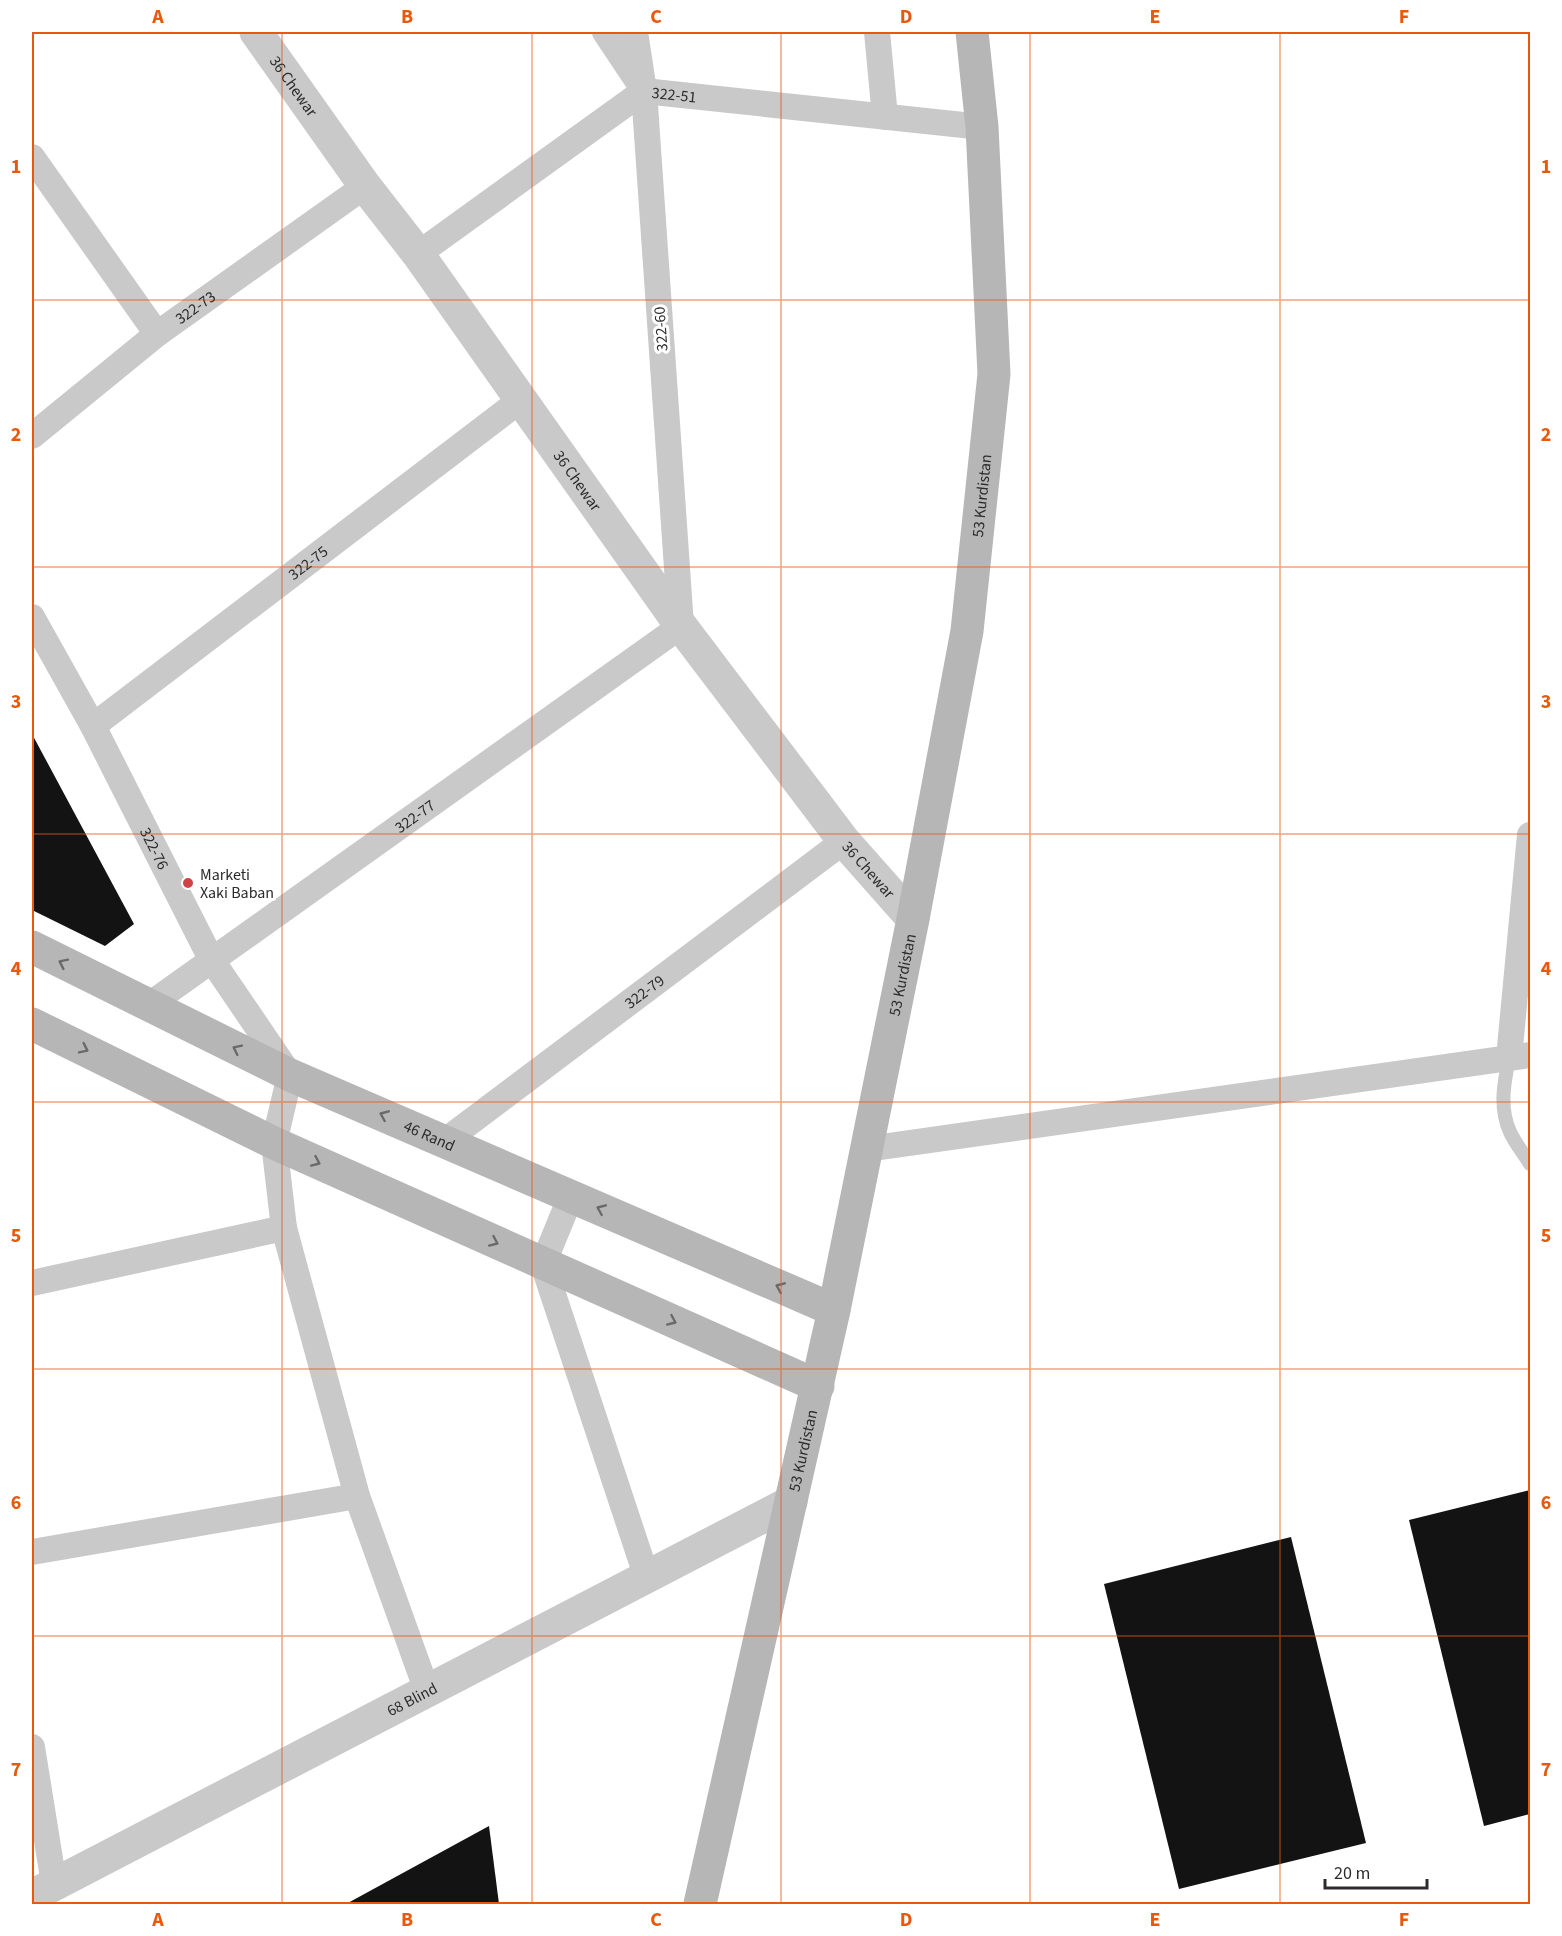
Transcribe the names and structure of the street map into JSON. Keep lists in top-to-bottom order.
{
  "streets": {
    "main road": ["53 Kurdistan", "46 Rand"],
    "street": [
      "36 Chewar",
      "322-51",
      "322-73",
      "322-60",
      "322-75",
      "322-77",
      "322-76",
      "322-79",
      "68 Blind"
    ]
  },
  "crossings": [
    ["36 Chewar", "322-51"],
    ["36 Chewar", "322-73"],
    ["36 Chewar", "322-60"],
    ["36 Chewar", "53 Kurdistan"],
    ["36 Chewar", "322-75"],
    ["36 Chewar", "322-77"],
    ["36 Chewar", "322-79"],
    ["322-51", "322-60"],
    ["322-51", "53 Kurdistan"],
    ["322-60", "322-77"],
    ["53 Kurdistan", "46 Rand"],
    ["53 Kurdistan", "68 Blind"],
    ["322-75", "322-76"],
    ["322-77", "322-76"],
    ["322-77", "46 Rand"],
    ["322-76", "46 Rand"],
    ["322-79", "46 Rand"]
  ],
  "places": ["Marketi Xaki Baban"],
  "scale_bar": "20 m",
  "grid": {
    "columns": [
      "A",
      "B",
      "C",
      "D",
      "E",
      "F"
    ],
    "rows": [
      "1",
      "2",
      "3",
      "4",
      "5",
      "6",
      "7"
    ]
  }
}
